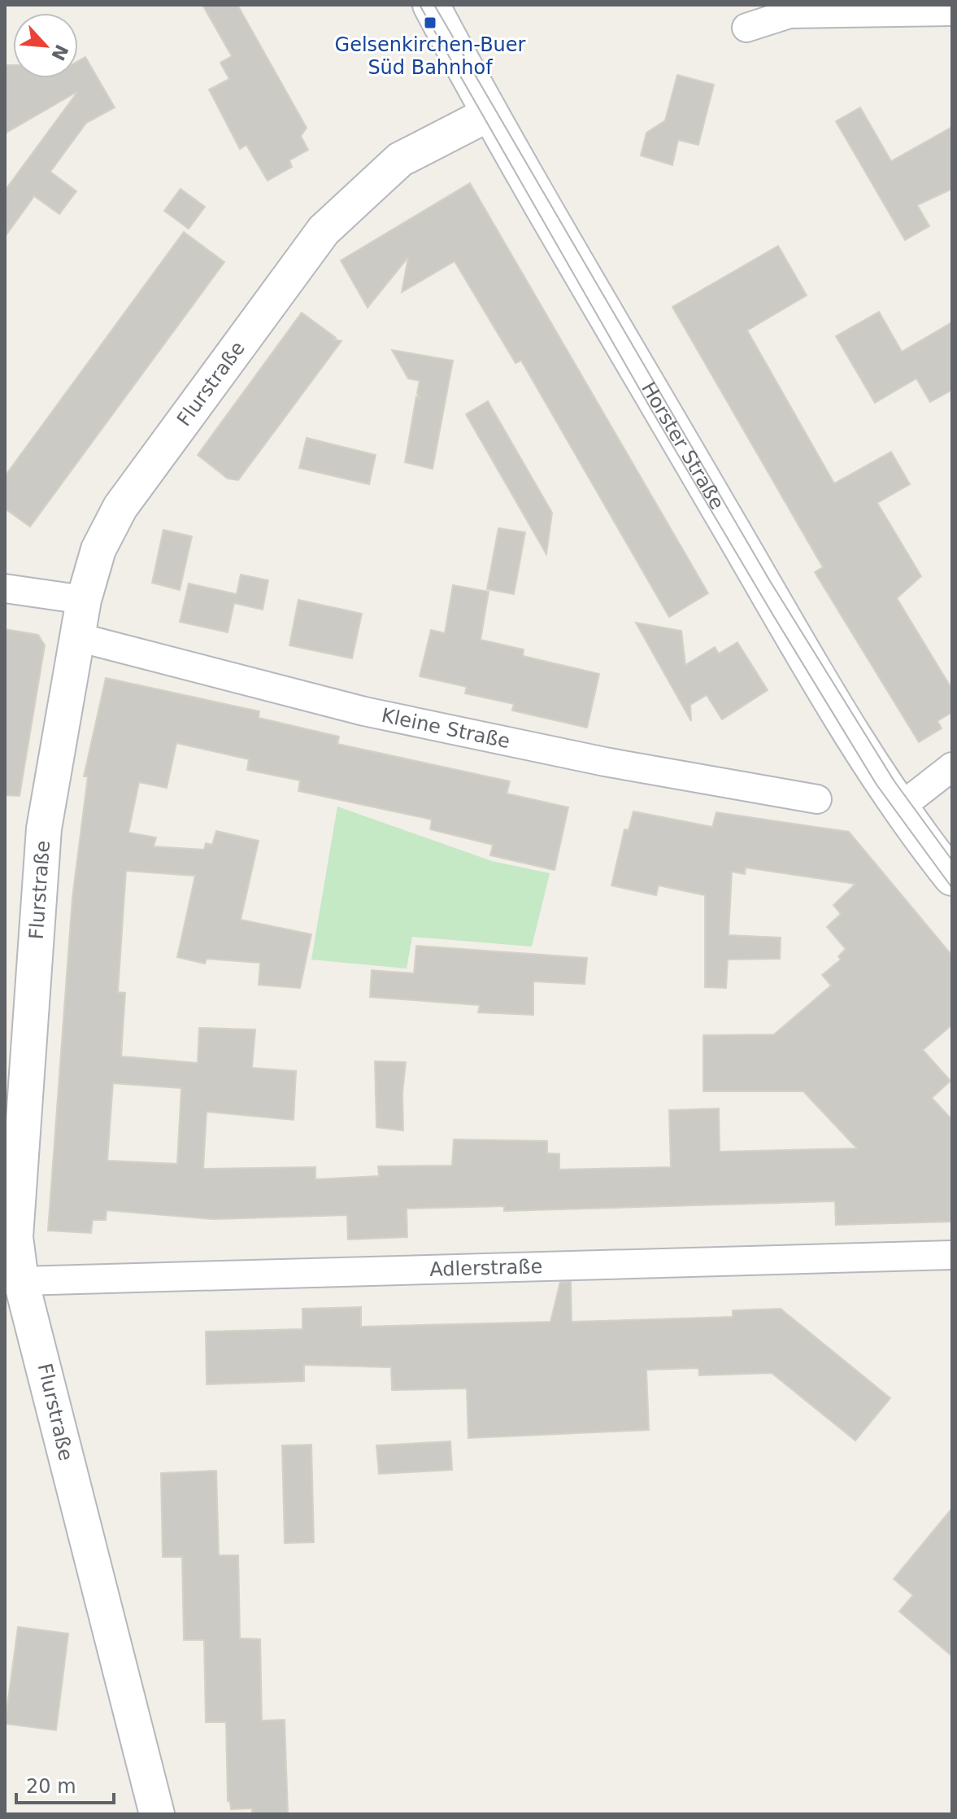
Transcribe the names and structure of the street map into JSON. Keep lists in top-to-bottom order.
{
  "streets": {
    "main road": ["Horster Straße"],
    "street": ["Flurstraße", "Kleine Straße", "Adlerstraße"]
  },
  "crossings": [
    ["Flurstraße", "Horster Straße"],
    ["Flurstraße", "Kleine Straße"],
    ["Flurstraße", "Adlerstraße"]
  ],
  "places": {
    "transit": ["Gelsenkirchen-Buer Süd Bahnhof"]
  },
  "scale_bar": "20 m",
  "north": "bottom right"
}
